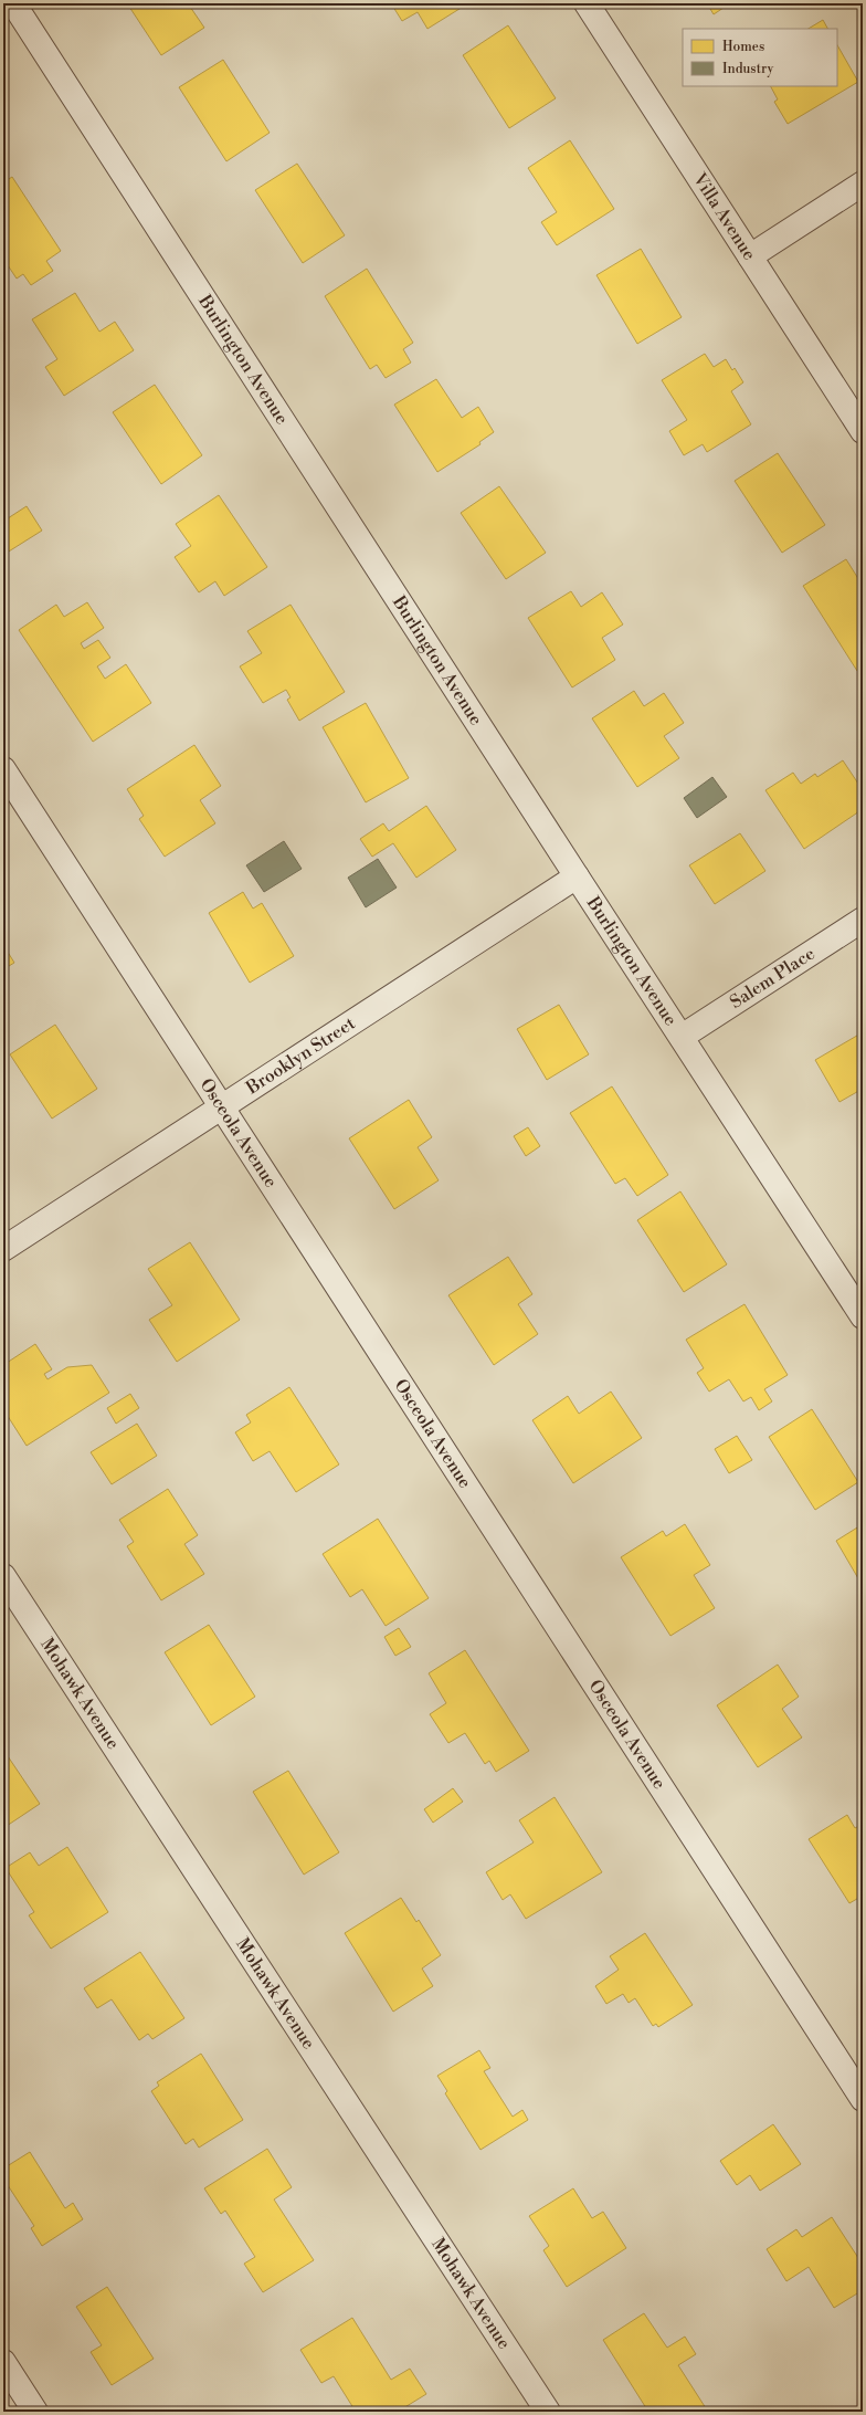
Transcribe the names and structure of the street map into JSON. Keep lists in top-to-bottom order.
{
  "streets": {
    "street": [
      "Villa Avenue",
      "Burlington Avenue",
      "Salem Place",
      "Brooklyn Street",
      "Osceola Avenue",
      "Mohawk Avenue"
    ]
  },
  "crossings": [
    ["Burlington Avenue", "Salem Place"],
    ["Burlington Avenue", "Brooklyn Street"],
    ["Brooklyn Street", "Osceola Avenue"]
  ],
  "legend": ["Homes", "Industry"]
}
